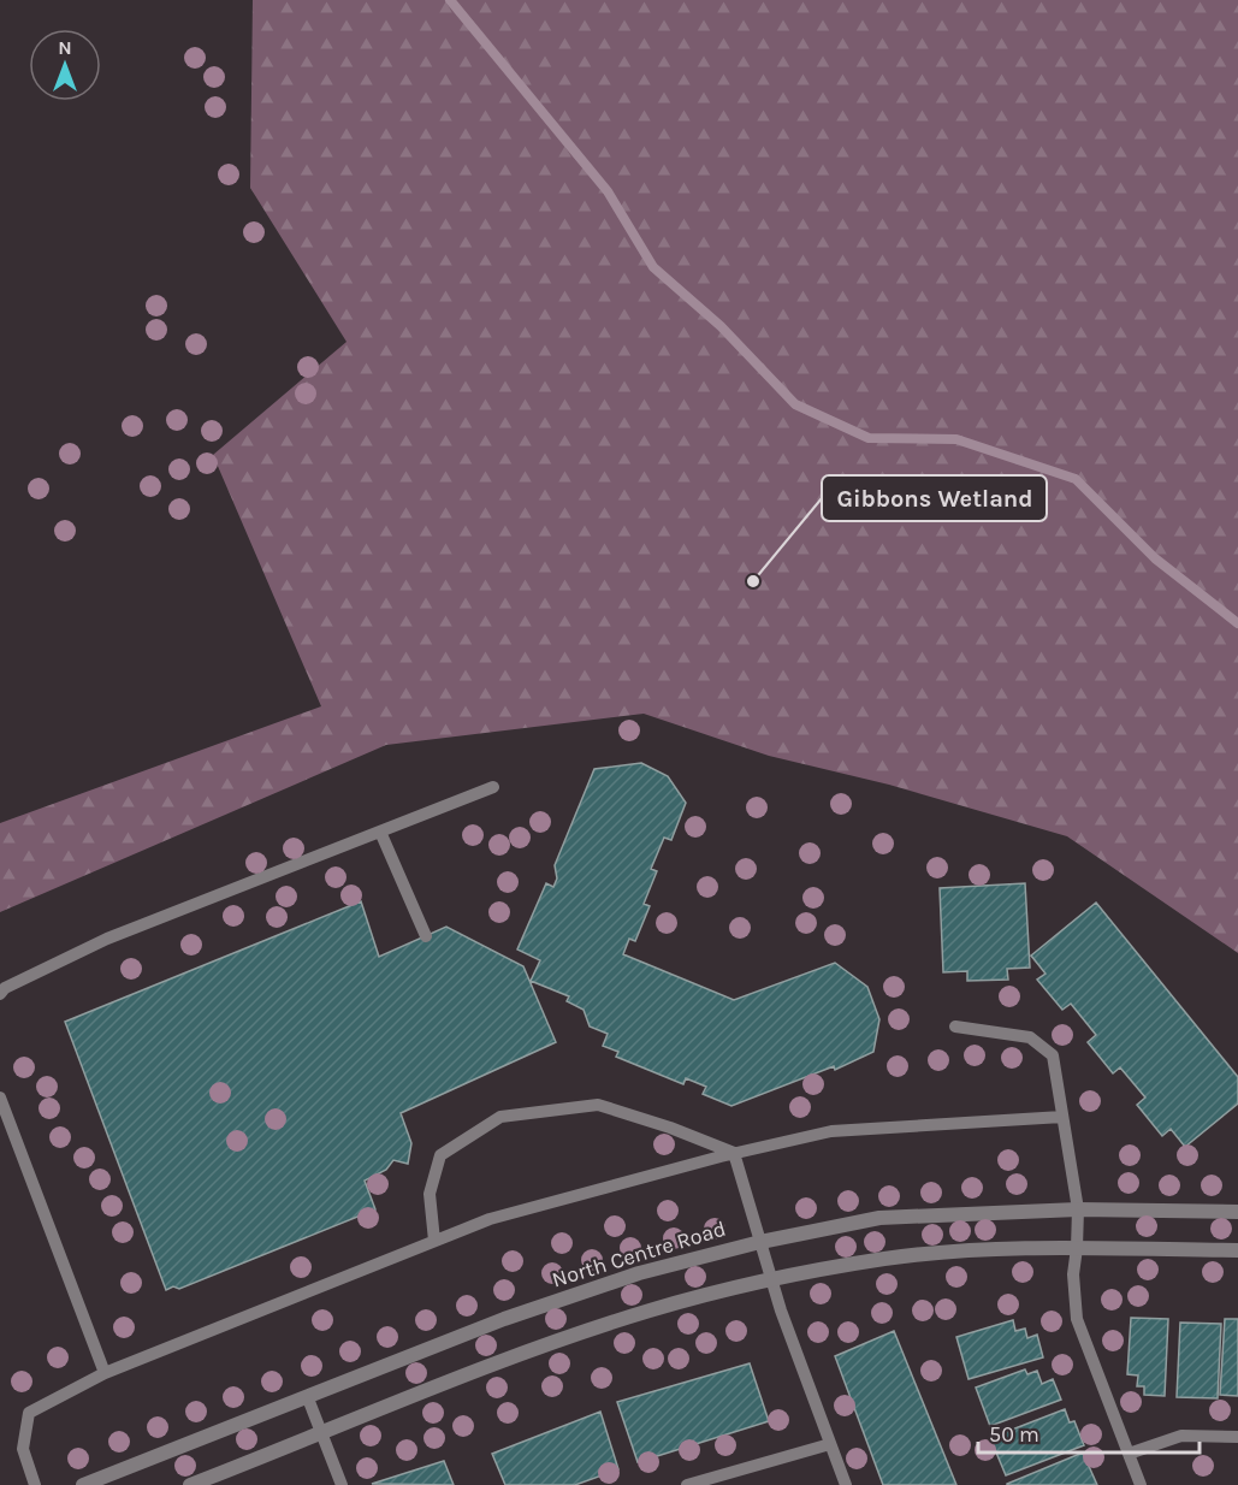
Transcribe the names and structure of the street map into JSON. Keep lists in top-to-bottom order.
{
  "streets": {
    "street": ["North Centre Road"]
  },
  "places": ["Gibbons Wetland"],
  "scale_bar": "50 m",
  "north": "top"
}
